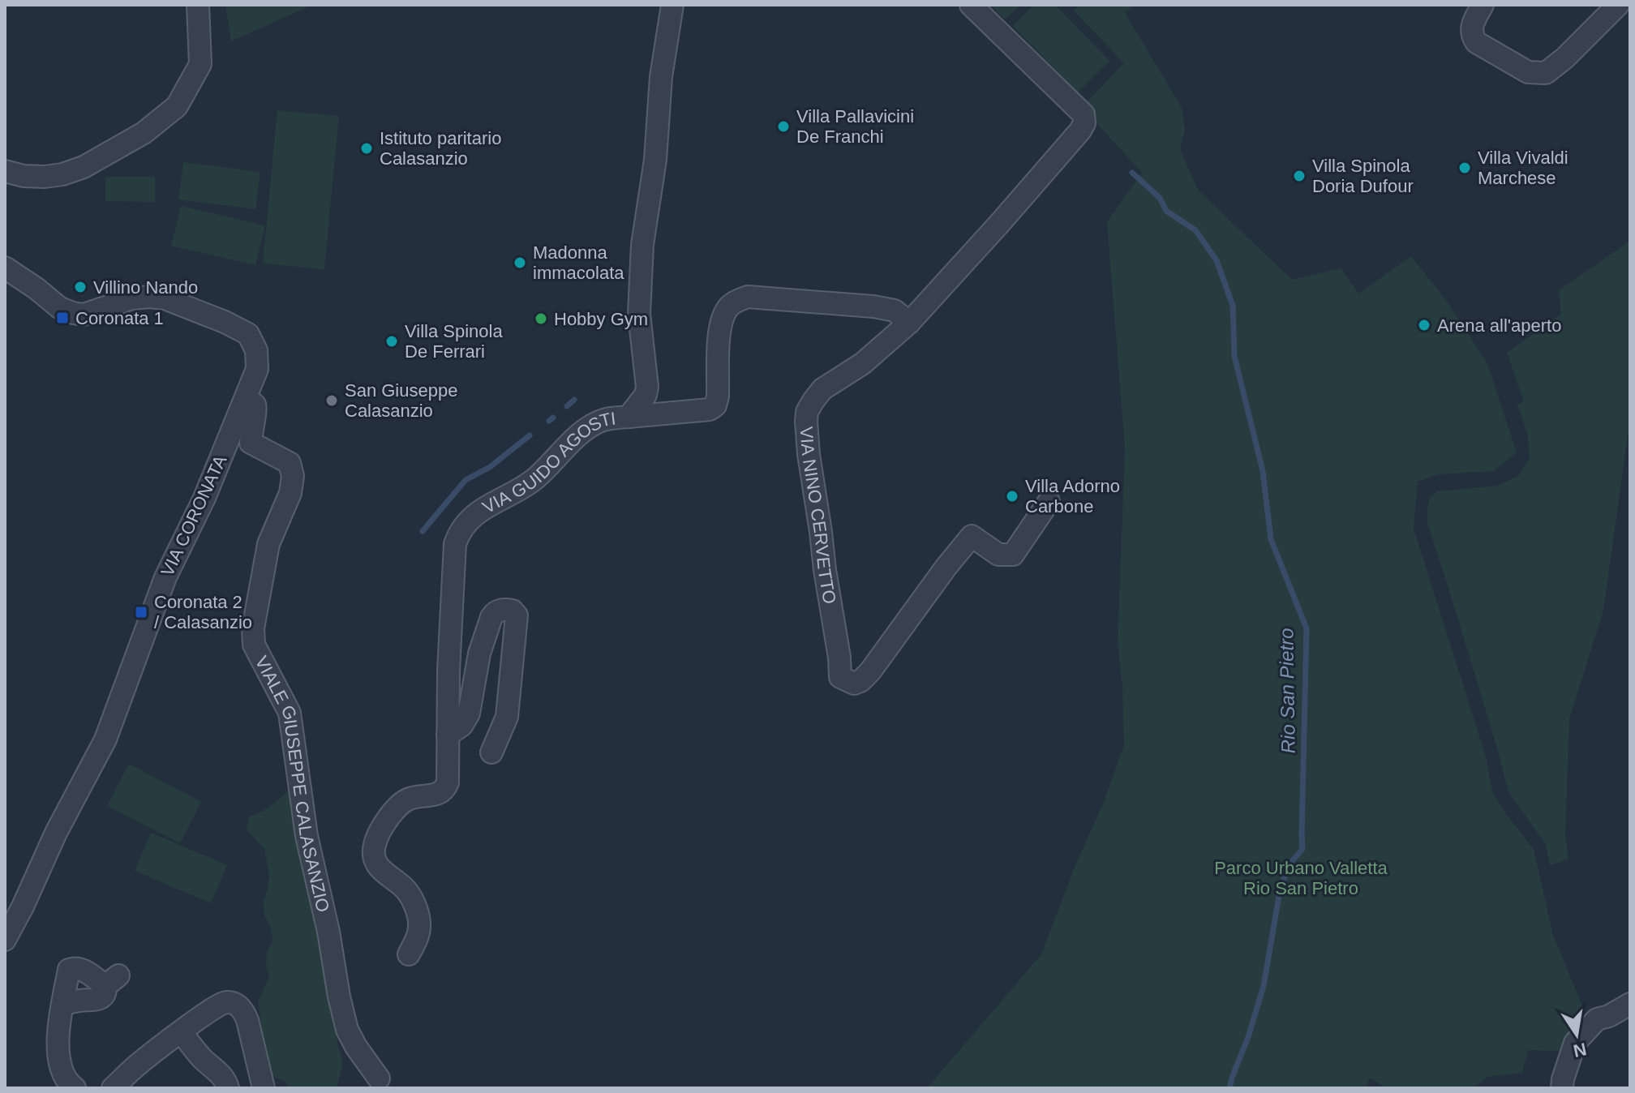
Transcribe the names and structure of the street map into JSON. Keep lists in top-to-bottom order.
{
  "streets": {
    "street": [
      "VIA GUIDO AGOSTI",
      "VIA NINO CERVETTO",
      "VIA CORONATA",
      "VIALE GIUSEPPE CALASANZIO"
    ]
  },
  "crossings": [
    ["VIA CORONATA", "VIALE GIUSEPPE CALASANZIO"]
  ],
  "water": ["Rio San Pietro"],
  "parks": ["Parco Urbano Valletta Rio San Pietro"],
  "places": {
    "other": [
      "Villa Pallavicini De Franchi",
      "Istituto paritario Calasanzio",
      "Villa Vivaldi Marchese",
      "Villa Spinola Doria Dufour",
      "Madonna immacolata",
      "Villino Nando",
      "Hobby Gym",
      "Arena all'aperto",
      "Villa Spinola De Ferrari",
      "San Giuseppe Calasanzio",
      "Villa Adorno Carbone"
    ],
    "transit": ["Coronata 1", "Coronata 2 / Calasanzio"]
  },
  "north": "bottom"
}
